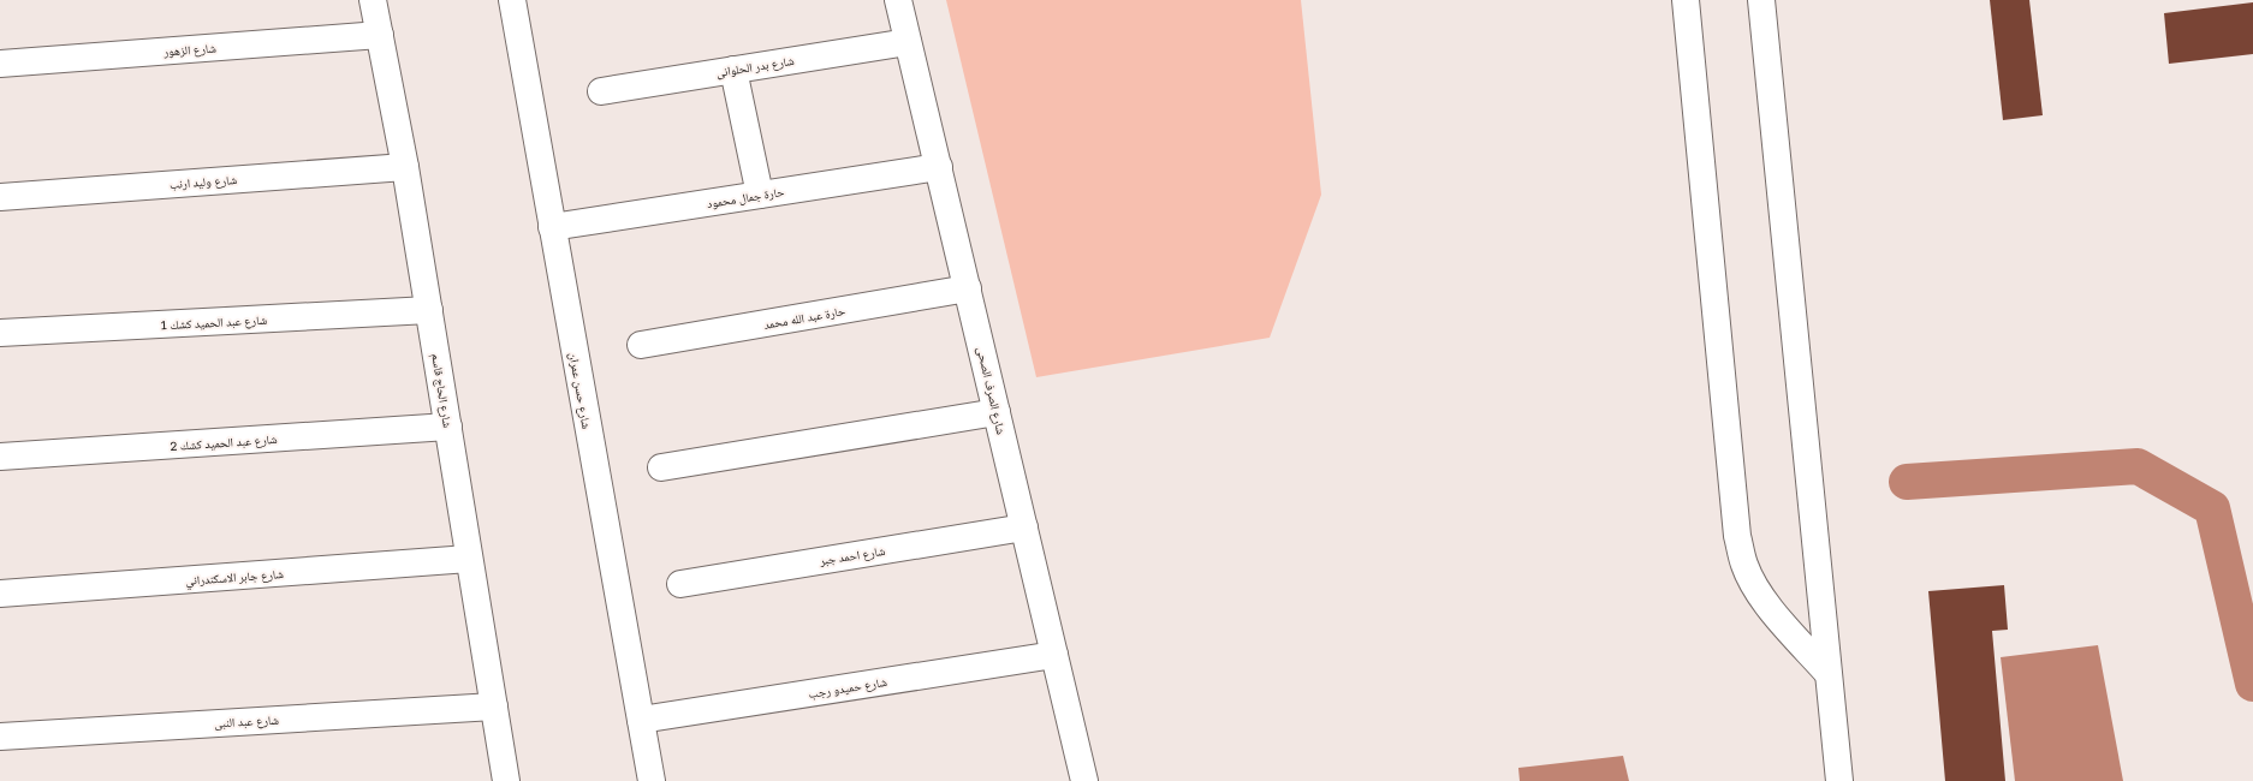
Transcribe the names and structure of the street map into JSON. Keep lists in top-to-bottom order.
{
  "streets": {
    "street": [
      "شارع الزهور",
      "شارع بدر الحلوانى",
      "شارع وليد ارنب",
      "حارة جمال محمود",
      "حارة عبد الله محمد",
      "شارع عبد الحميد كشك 1",
      "شارع الحاج قاسم",
      "شارع حسن عمران",
      "شارع الصرف الصحى",
      "شارع عبد الحميد كشك 2",
      "شارع احمد جبر",
      "شارع جابر الاسكندراني",
      "شارع حميدو رجب",
      "شارع عبد النبى"
    ]
  },
  "crossings": [
    ["شارع الزهور", "شارع الحاج قاسم"],
    ["شارع بدر الحلوانى", "شارع الصرف الصحى"],
    ["شارع وليد ارنب", "شارع الحاج قاسم"],
    ["حارة جمال محمود", "شارع حسن عمران"],
    ["حارة جمال محمود", "شارع الصرف الصحى"],
    ["حارة عبد الله محمد", "شارع الصرف الصحى"],
    ["شارع عبد الحميد كشك 1", "شارع الحاج قاسم"],
    ["شارع الحاج قاسم", "شارع عبد الحميد كشك 2"],
    ["شارع الحاج قاسم", "شارع جابر الاسكندراني"],
    ["شارع الحاج قاسم", "شارع عبد النبى"],
    ["شارع حسن عمران", "شارع حميدو رجب"],
    ["شارع الصرف الصحى", "شارع احمد جبر"],
    ["شارع الصرف الصحى", "شارع حميدو رجب"]
  ]
}
